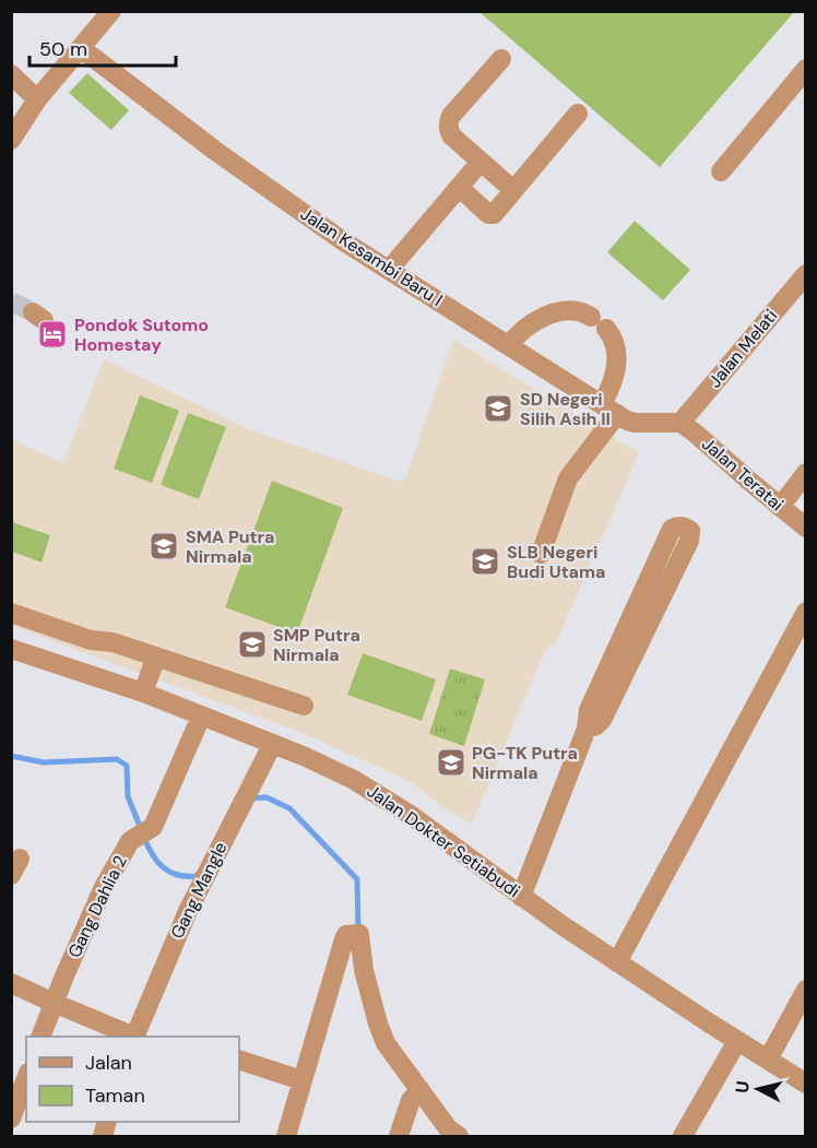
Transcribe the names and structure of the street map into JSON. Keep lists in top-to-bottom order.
{
  "streets": {
    "street": [
      "Jalan Kesambi Baru I",
      "Jalan Melati",
      "Jalan Teratai",
      "Jalan Dokter Setiabudi",
      "Gang Mangle",
      "Gang Dahlia 2"
    ]
  },
  "crossings": [
    ["Jalan Kesambi Baru I", "Jalan Melati"],
    ["Jalan Kesambi Baru I", "Jalan Teratai"],
    ["Jalan Melati", "Jalan Teratai"],
    ["Jalan Dokter Setiabudi", "Gang Mangle"],
    ["Jalan Dokter Setiabudi", "Gang Dahlia 2"]
  ],
  "places": {
    "hotel": ["Pondok Sutomo Homestay"],
    "school or university": [
      "SD Negeri Silih Asih II",
      "SMA Putra Nirmala",
      "SLB Negeri Budi Utama",
      "SMP Putra Nirmala",
      "PG-TK Putra Nirmala"
    ]
  },
  "legend": ["Jalan", "Taman"],
  "scale_bar": "50 m",
  "north": "left"
}
